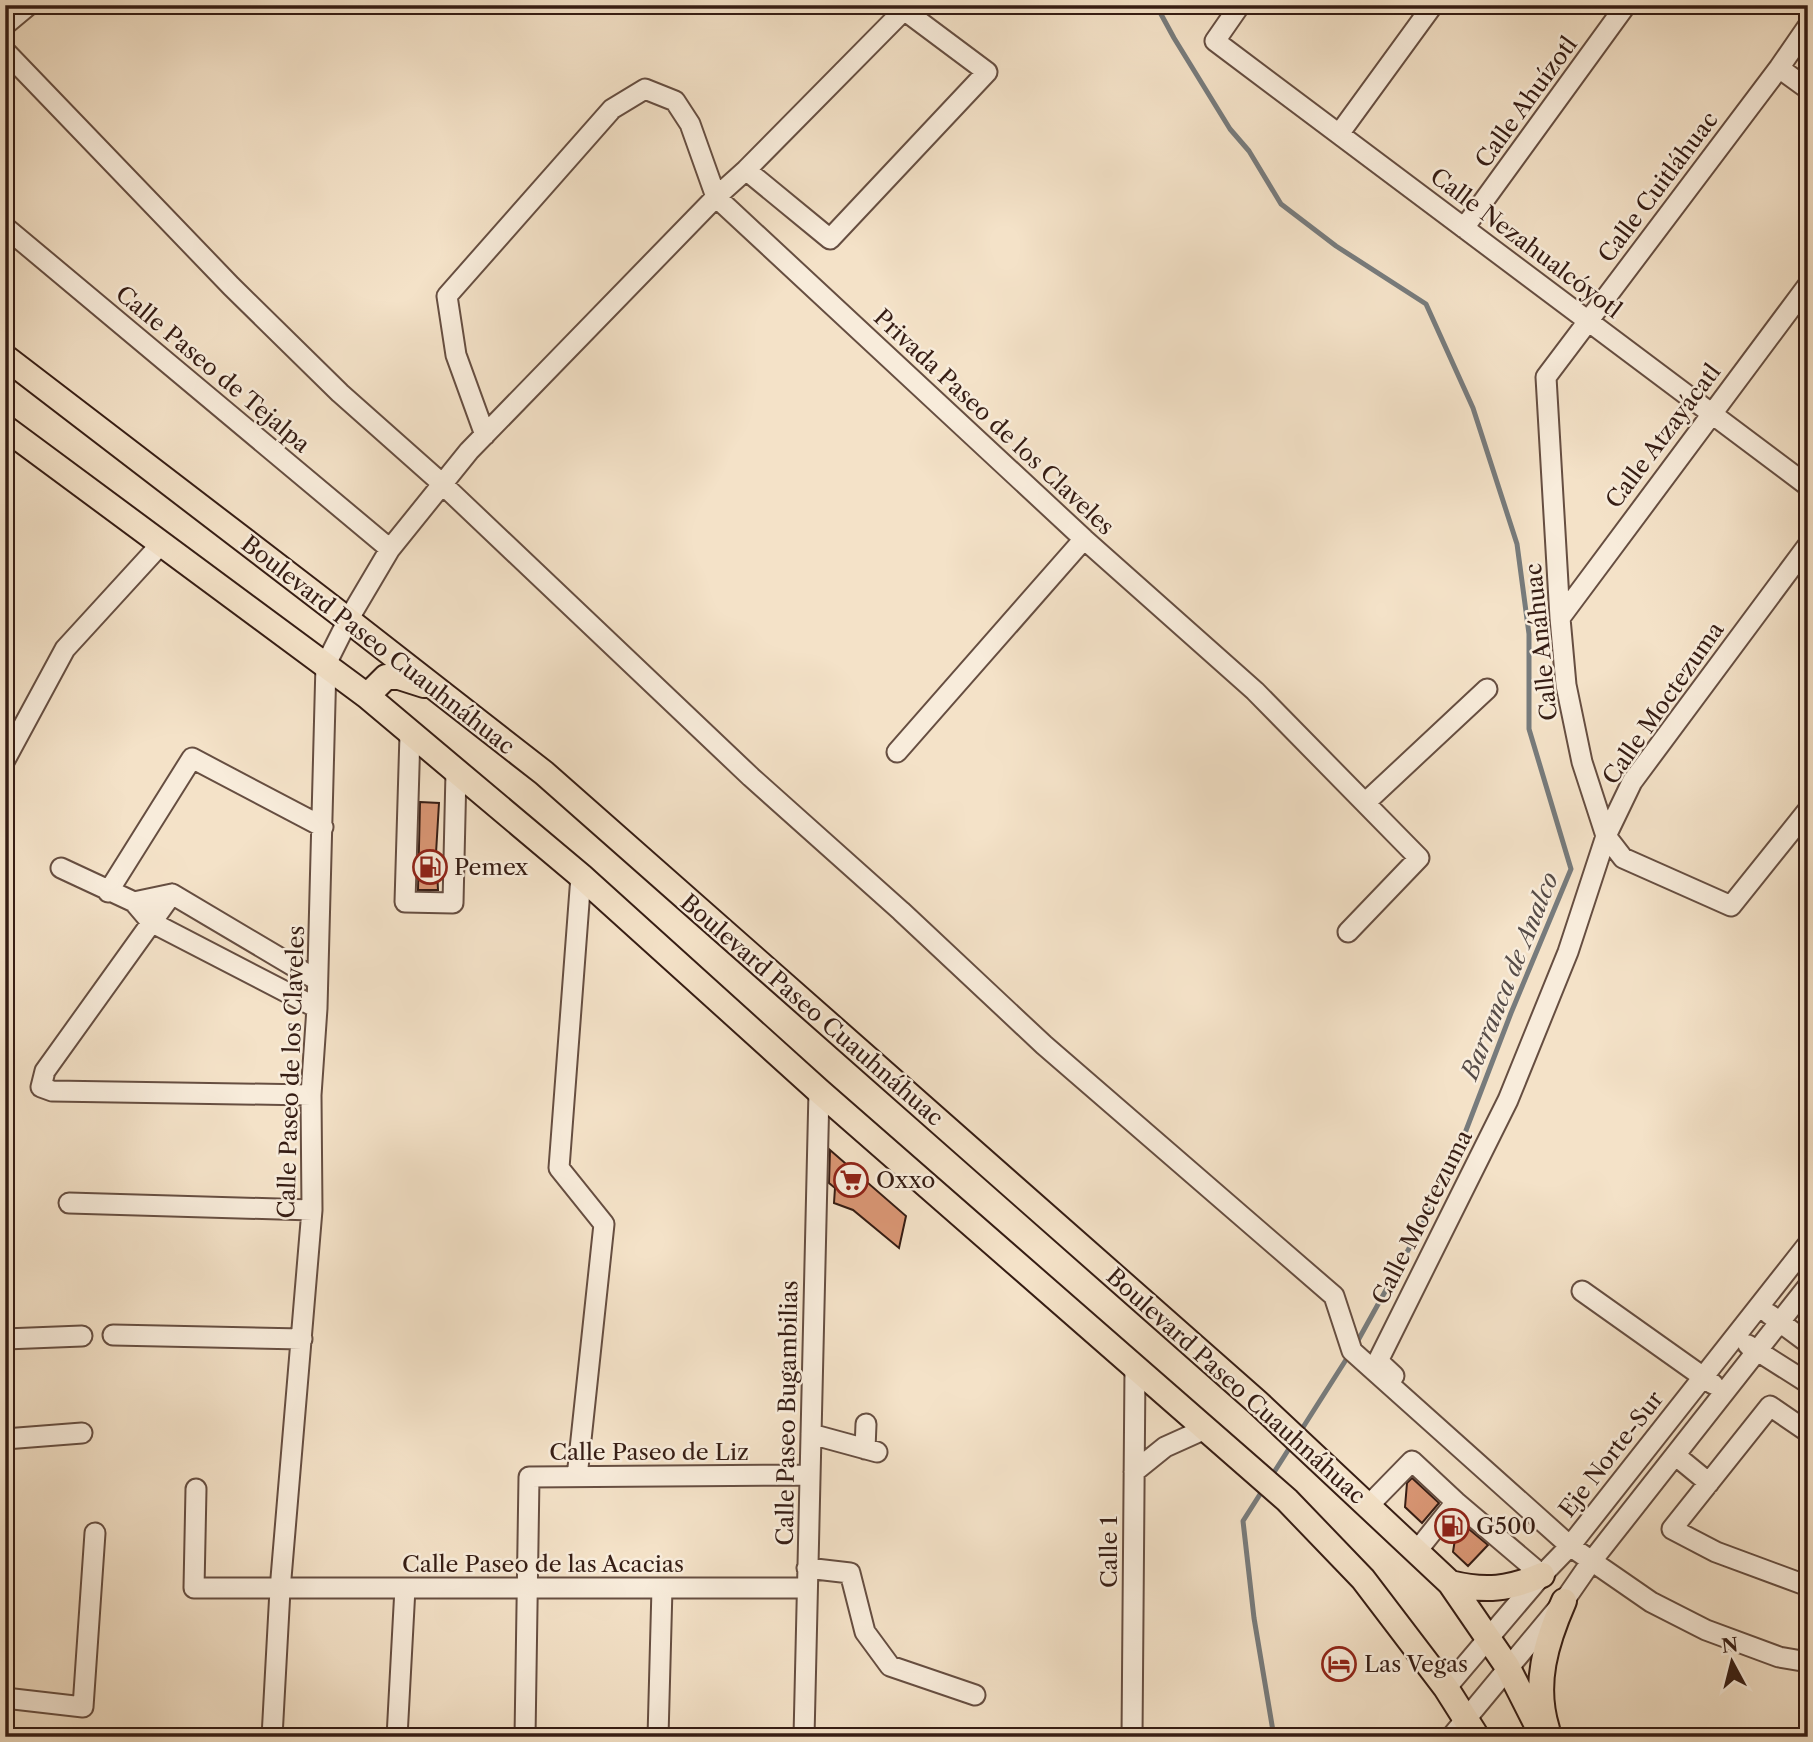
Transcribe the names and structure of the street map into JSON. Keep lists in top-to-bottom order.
{
  "streets": {
    "main road": ["Boulevard Paseo Cuauhnáhuac"],
    "street": [
      "Calle Ahuízotl",
      "Calle Cuitláhuac",
      "Calle Nezahualcóyotl",
      "Calle Paseo de Tejalpa",
      "Privada Paseo de los Claveles",
      "Calle Atzayácatl",
      "Calle Anáhuac",
      "Calle Moctezuma",
      "Calle Paseo de los Claveles",
      "Calle Paseo Bugambilias",
      "Calle Paseo de Liz",
      "Eje Norte-Sur",
      "Calle 1",
      "Calle Paseo de las Acacias"
    ]
  },
  "crossings": [
    ["Calle Ahuízotl", "Calle Nezahualcóyotl"],
    ["Calle Cuitláhuac", "Calle Nezahualcóyotl"],
    ["Calle Cuitláhuac", "Calle Anáhuac"],
    ["Calle Nezahualcóyotl", "Calle Atzayácatl"],
    ["Calle Paseo de Tejalpa", "Calle Paseo de los Claveles"],
    ["Calle Atzayácatl", "Calle Anáhuac"],
    ["Calle Anáhuac", "Calle Moctezuma"],
    ["Boulevard Paseo Cuauhnáhuac", "Calle Paseo de los Claveles"],
    ["Boulevard Paseo Cuauhnáhuac", "Calle Paseo Bugambilias"],
    ["Boulevard Paseo Cuauhnáhuac", "Eje Norte-Sur"],
    ["Boulevard Paseo Cuauhnáhuac", "Calle 1"],
    ["Calle Moctezuma", "Eje Norte-Sur"],
    ["Calle Paseo de los Claveles", "Calle Paseo de las Acacias"],
    ["Calle Paseo Bugambilias", "Calle Paseo de Liz"],
    ["Calle Paseo Bugambilias", "Calle Paseo de las Acacias"],
    ["Calle Paseo de Liz", "Calle Paseo de las Acacias"]
  ],
  "water": ["Barranca de Analco"],
  "places": {
    "fuel station": ["Pemex", "G500"],
    "supermarket": ["Oxxo"],
    "hotel": ["Las Vegas"]
  },
  "north": "top"
}
